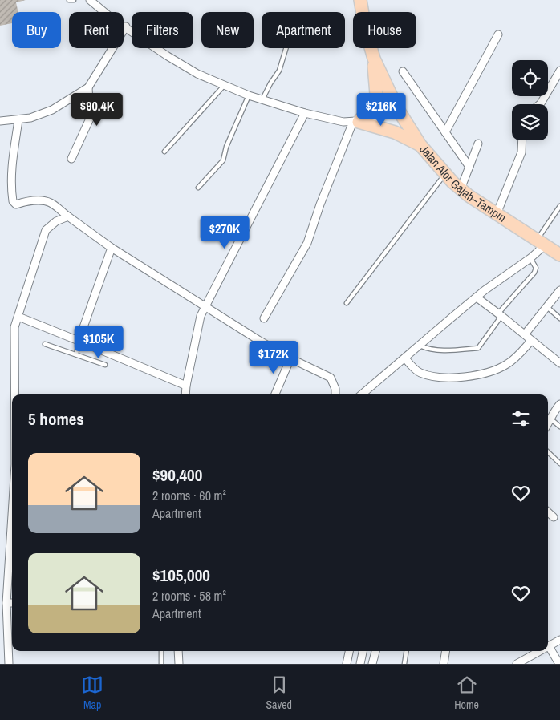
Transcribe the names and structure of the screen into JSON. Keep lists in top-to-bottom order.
{
  "streets": {
    "main road": ["Jalan Alor Gajah–Tampin"]
  },
  "page": {
    "chip": [
      "Buy",
      "Rent",
      "Filters",
      "New",
      "Apartment",
      "House"
    ],
    "price": [
      "$90.4K",
      "$216K",
      "$270K",
      "$105K",
      "$172K"
    ],
    "heading": "5 homes",
    "list": [
      {
        "name": "$90,400",
        "note": "2 rooms · 60 m² · Apartment"
      },
      {
        "name": "$105,000",
        "note": "2 rooms · 58 m² · Apartment"
      }
    ],
    "tabs": ["Map", "Saved", "Home"]
  }
}
